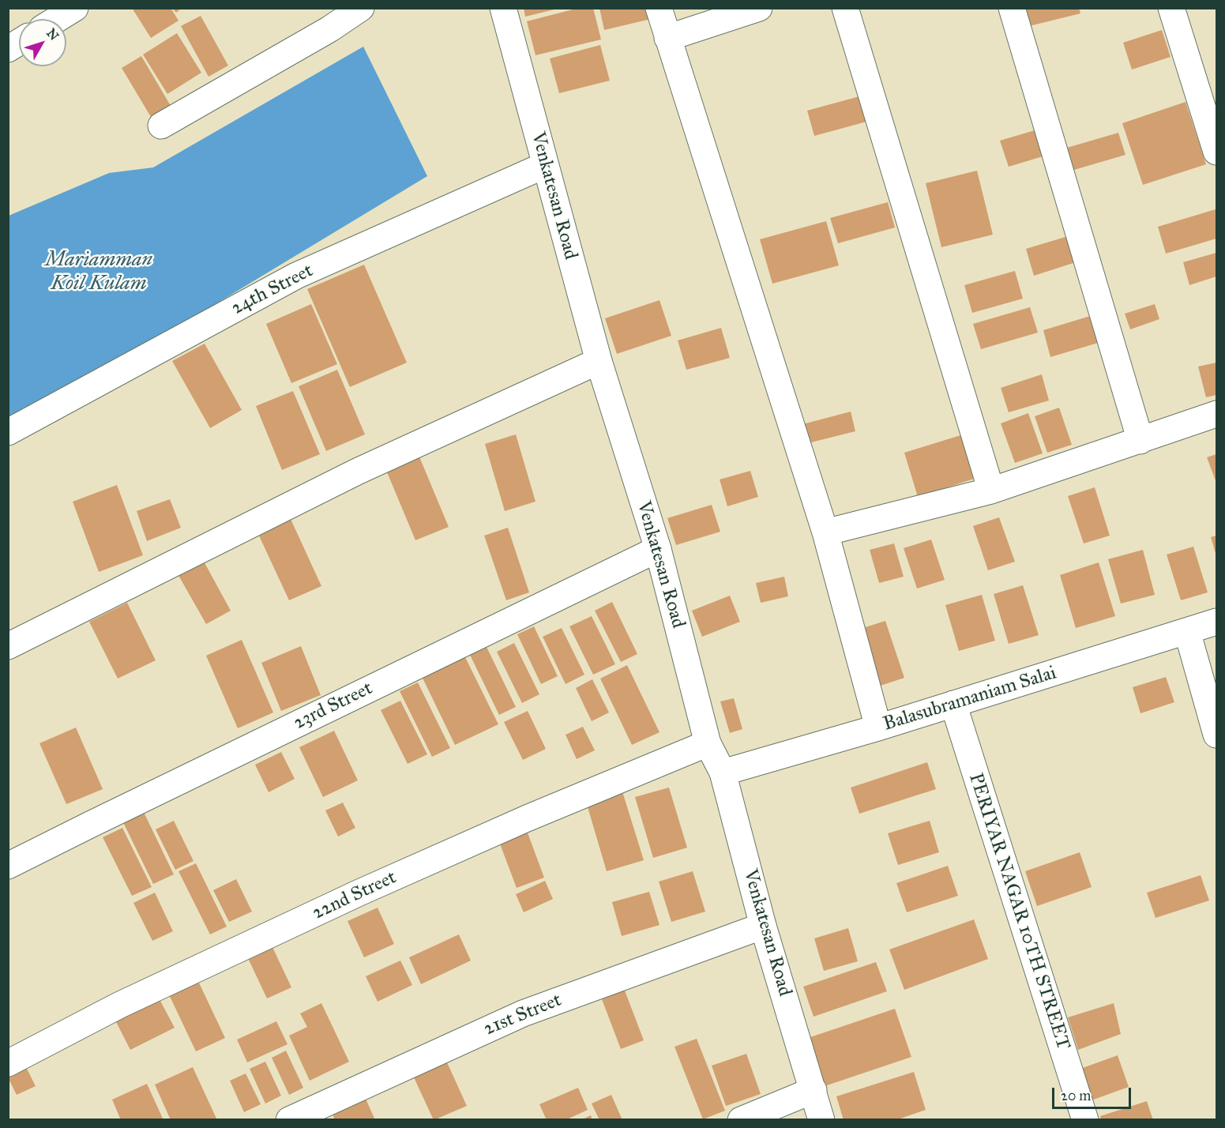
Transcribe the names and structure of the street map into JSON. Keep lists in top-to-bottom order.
{
  "streets": {
    "street": [
      "Venkatesan Road",
      "24th Street",
      "Balasubramaniam Salai",
      "23rd Street",
      "22nd Street",
      "PERIYAR NAGAR 10TH STREET",
      "21st Street"
    ]
  },
  "crossings": [
    ["Venkatesan Road", "24th Street"],
    ["Venkatesan Road", "Balasubramaniam Salai"],
    ["Venkatesan Road", "23rd Street"],
    ["Venkatesan Road", "22nd Street"],
    ["Venkatesan Road", "21st Street"],
    ["Balasubramaniam Salai", "PERIYAR NAGAR 10TH STREET"]
  ],
  "water": ["Mariamman Koil Kulam"],
  "scale_bar": "20 m",
  "north": "top right"
}
